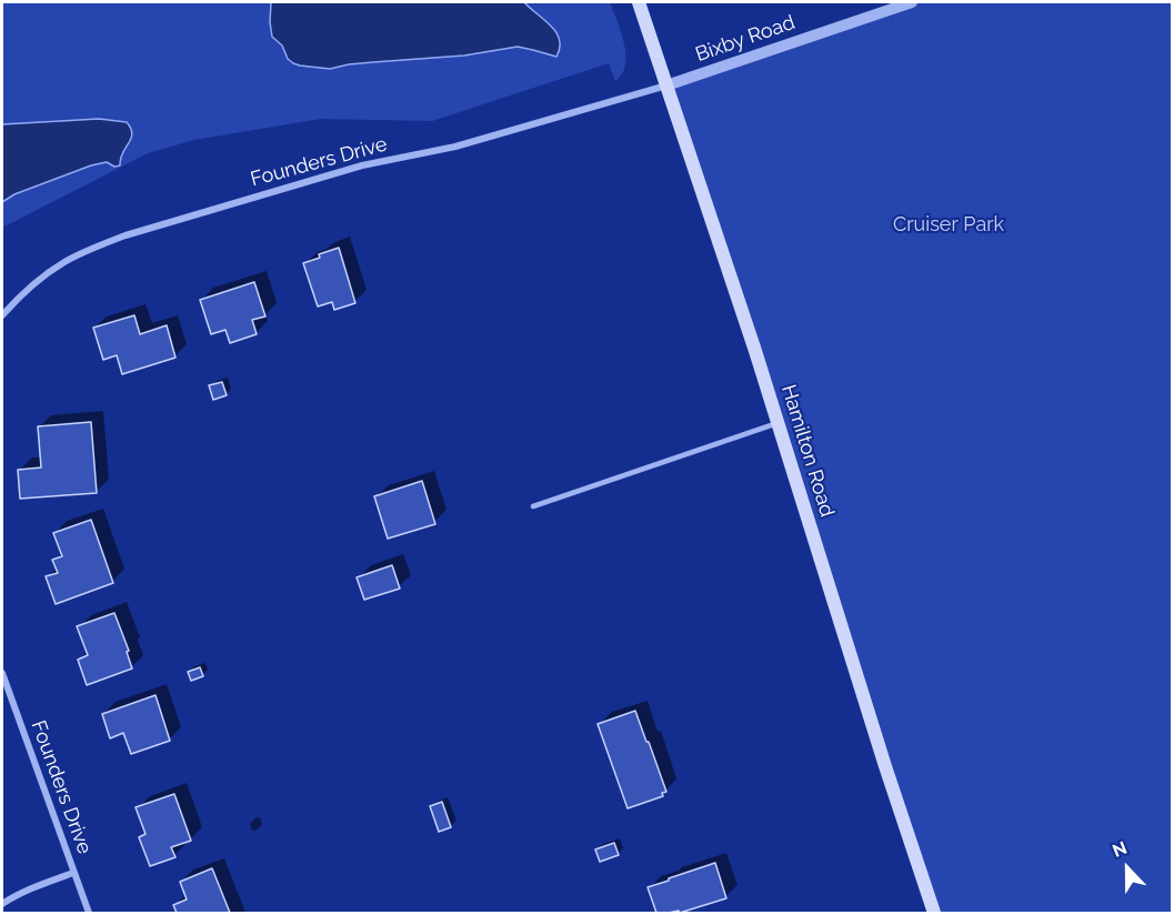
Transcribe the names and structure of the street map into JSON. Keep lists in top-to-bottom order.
{
  "streets": {
    "main road": ["Hamilton Road"],
    "street": ["Bixby Road", "Founders Drive"]
  },
  "crossings": [
    ["Bixby Road", "Founders Drive"],
    ["Bixby Road", "Hamilton Road"],
    ["Founders Drive", "Hamilton Road"]
  ],
  "parks": ["Cruiser Park"],
  "north": "top"
}
